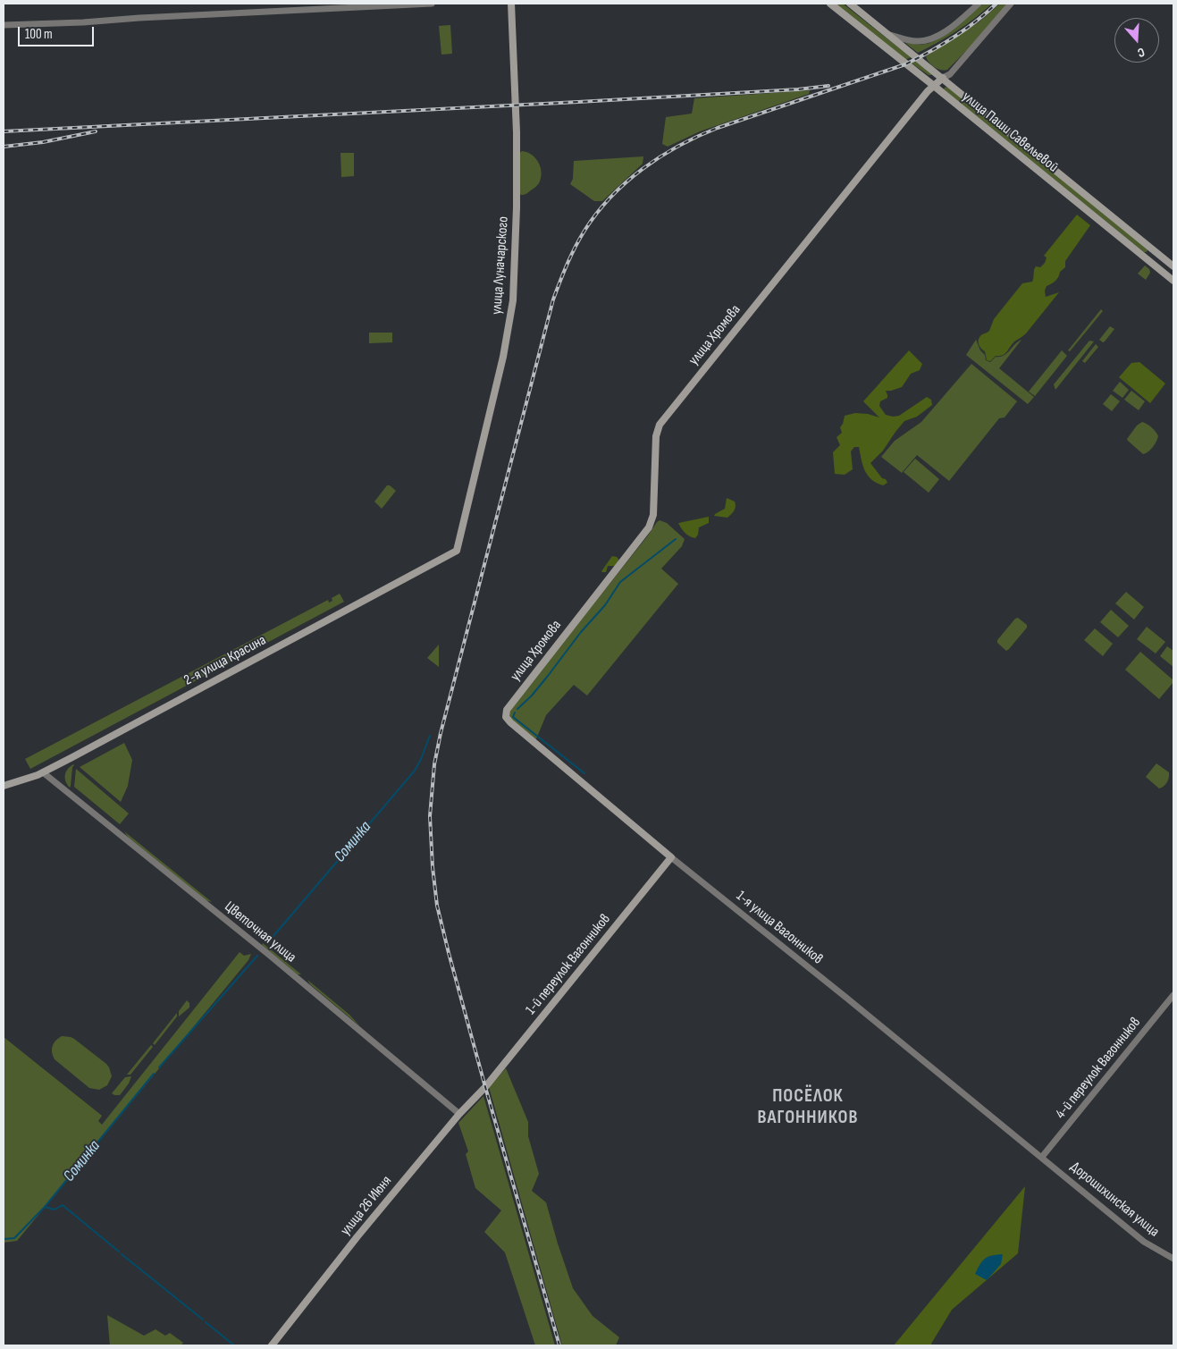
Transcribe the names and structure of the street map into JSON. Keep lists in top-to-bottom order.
{
  "streets": {
    "main road": [
      "улица Паши Савельевой",
      "улица Луначарского",
      "улица Хромова",
      "2-я улица Красина",
      "1-я улица Вагонников",
      "1-й переулок Вагонников",
      "улица 26 Июня"
    ],
    "street": ["Цветочная улица", "4-й переулок Вагонников", "Дорошихинская улица"]
  },
  "crossings": [
    ["улица Паши Савельевой", "улица Хромова"],
    ["улица Луначарского", "2-я улица Красина"],
    ["улица Хромова", "1-я улица Вагонников"],
    ["2-я улица Красина", "Цветочная улица"],
    ["1-я улица Вагонников", "1-й переулок Вагонников"],
    ["1-я улица Вагонников", "4-й переулок Вагонников"],
    ["1-я улица Вагонников", "Дорошихинская улица"],
    ["Цветочная улица", "улица 26 Июня"],
    ["1-й переулок Вагонников", "улица 26 Июня"],
    ["4-й переулок Вагонников", "Дорошихинская улица"]
  ],
  "districts": ["ПОСЁЛОК ВАГОННИКОВ"],
  "water": ["Соминка"],
  "scale_bar": "100 m",
  "north": "bottom"
}
